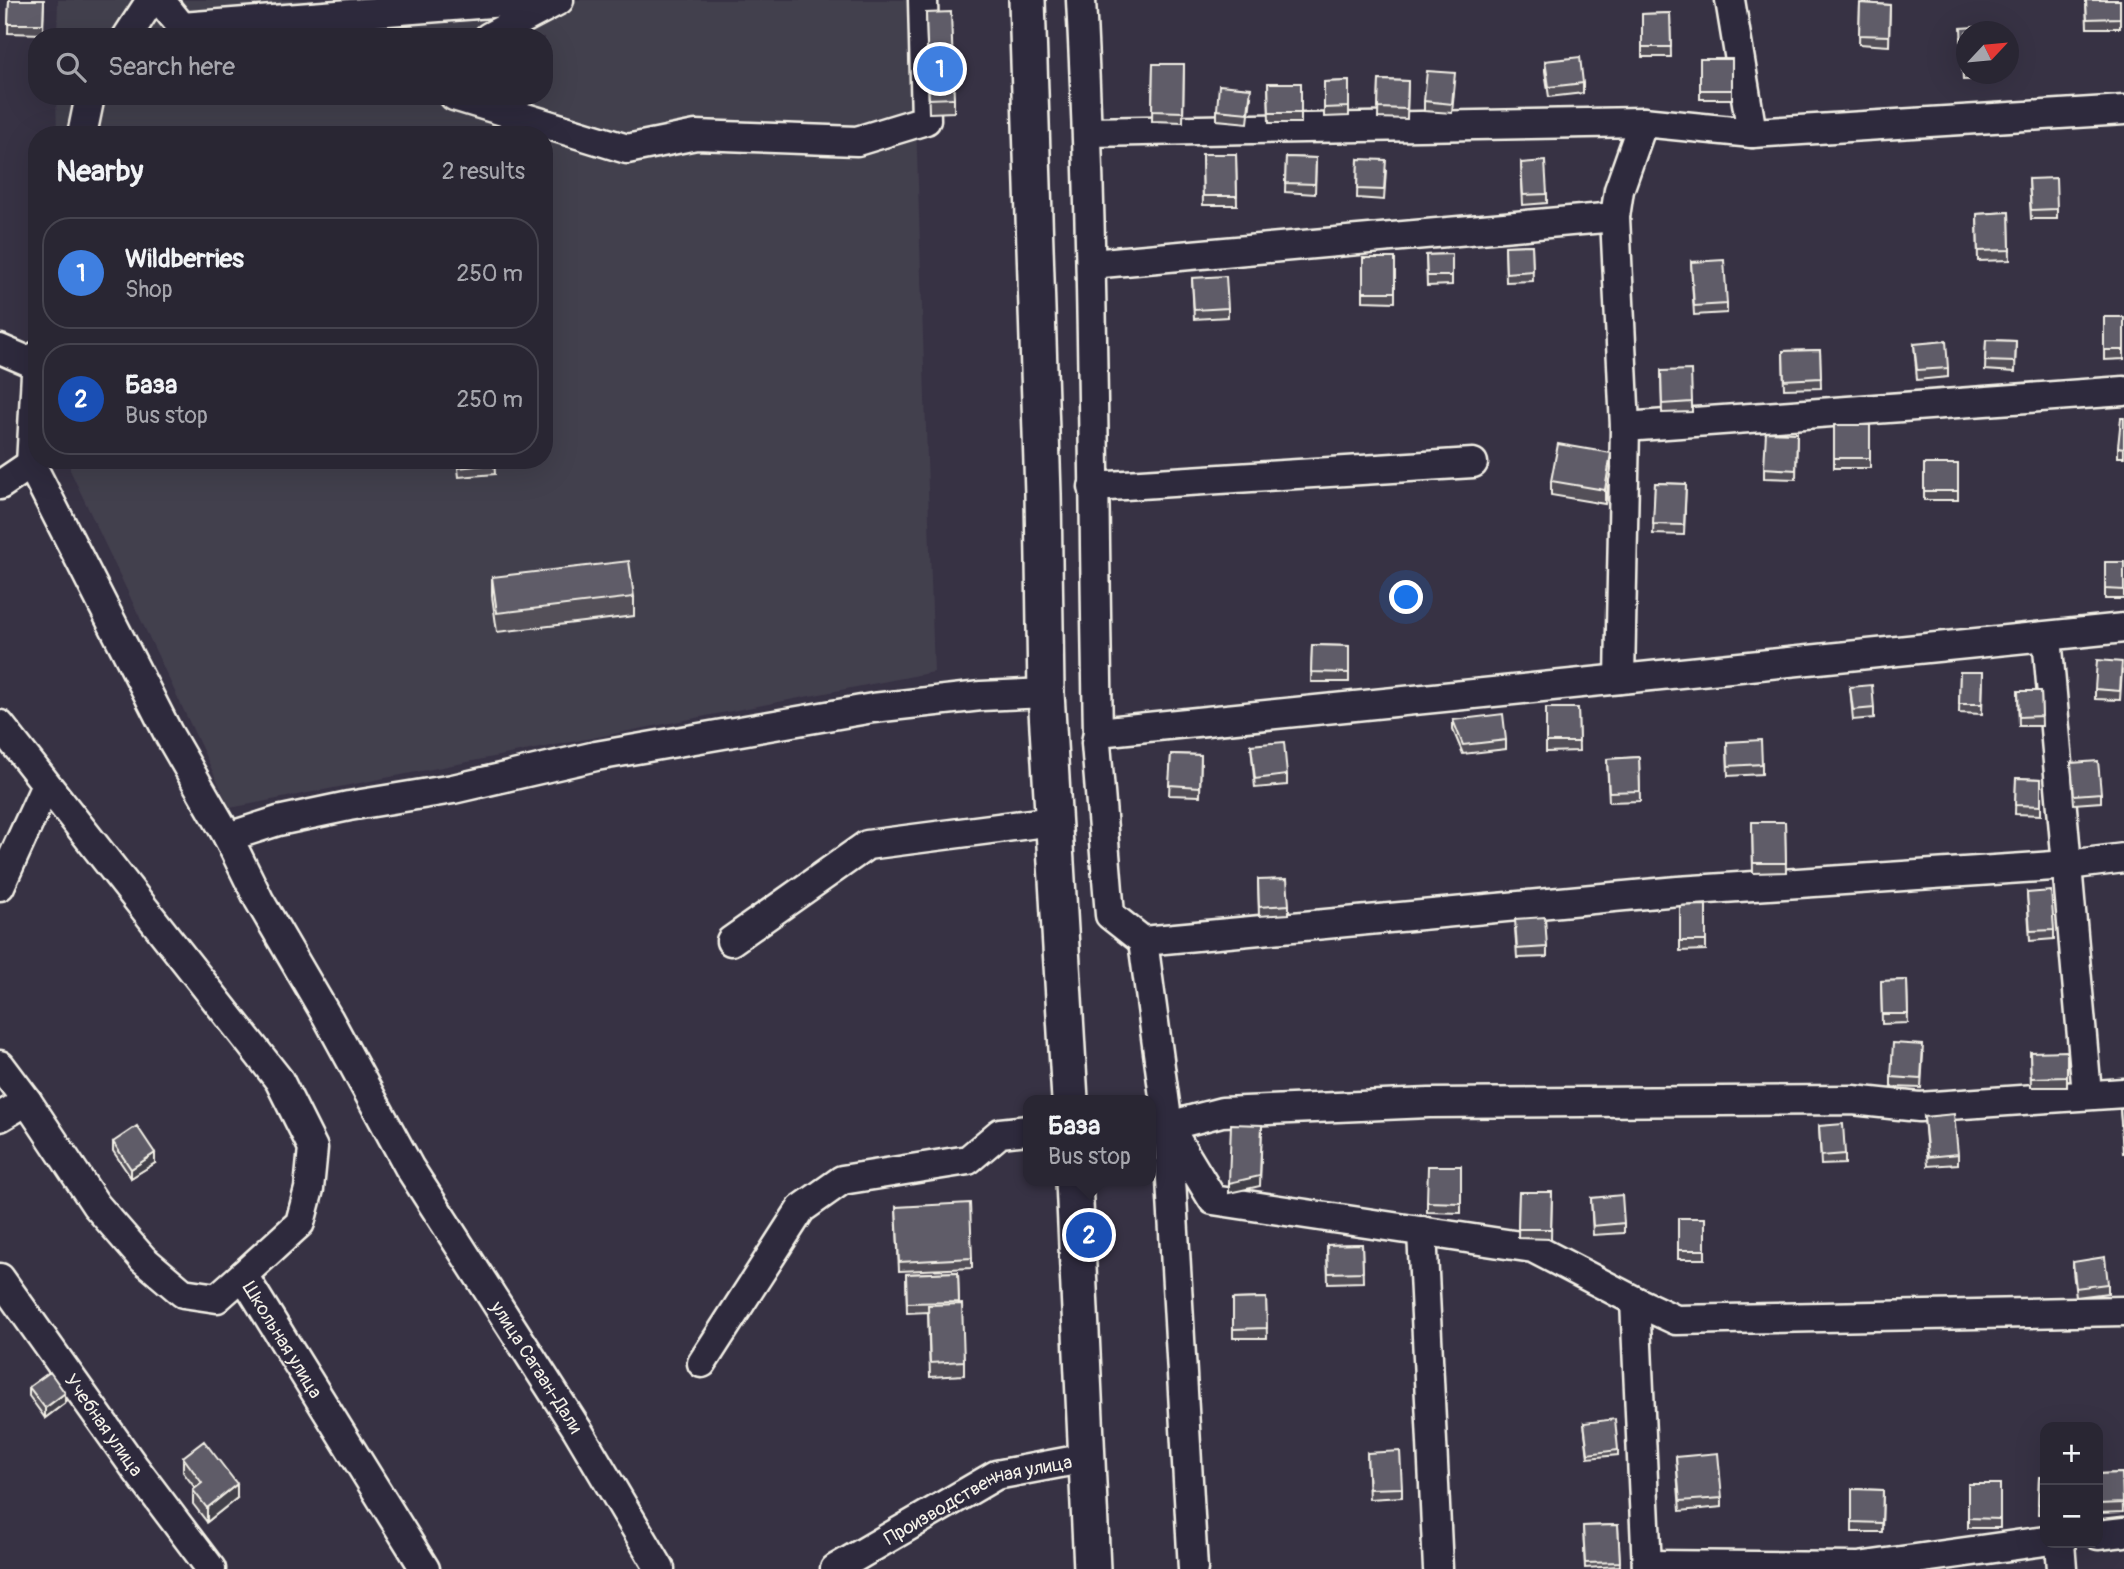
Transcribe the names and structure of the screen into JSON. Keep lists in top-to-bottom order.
{
  "streets": {
    "street": [
      "Школьная улица",
      "улица Сагаан-Дали",
      "Учебная улица",
      "Производственная улица"
    ]
  },
  "north": "top right",
  "page": {
    "search": "Search here",
    "pins": ["1", "2"],
    "heading": ["Nearby", "2 results"],
    "list": [
      {
        "mark": "1",
        "name": "Wildberries",
        "note": "Shop",
        "value": "250 m"
      },
      {
        "mark": "2",
        "name": "База",
        "note": "Bus stop",
        "value": "250 m"
      }
    ],
    "popup": ["База", "Bus stop"],
    "map_buttons": ["+", "−"]
  }
}
